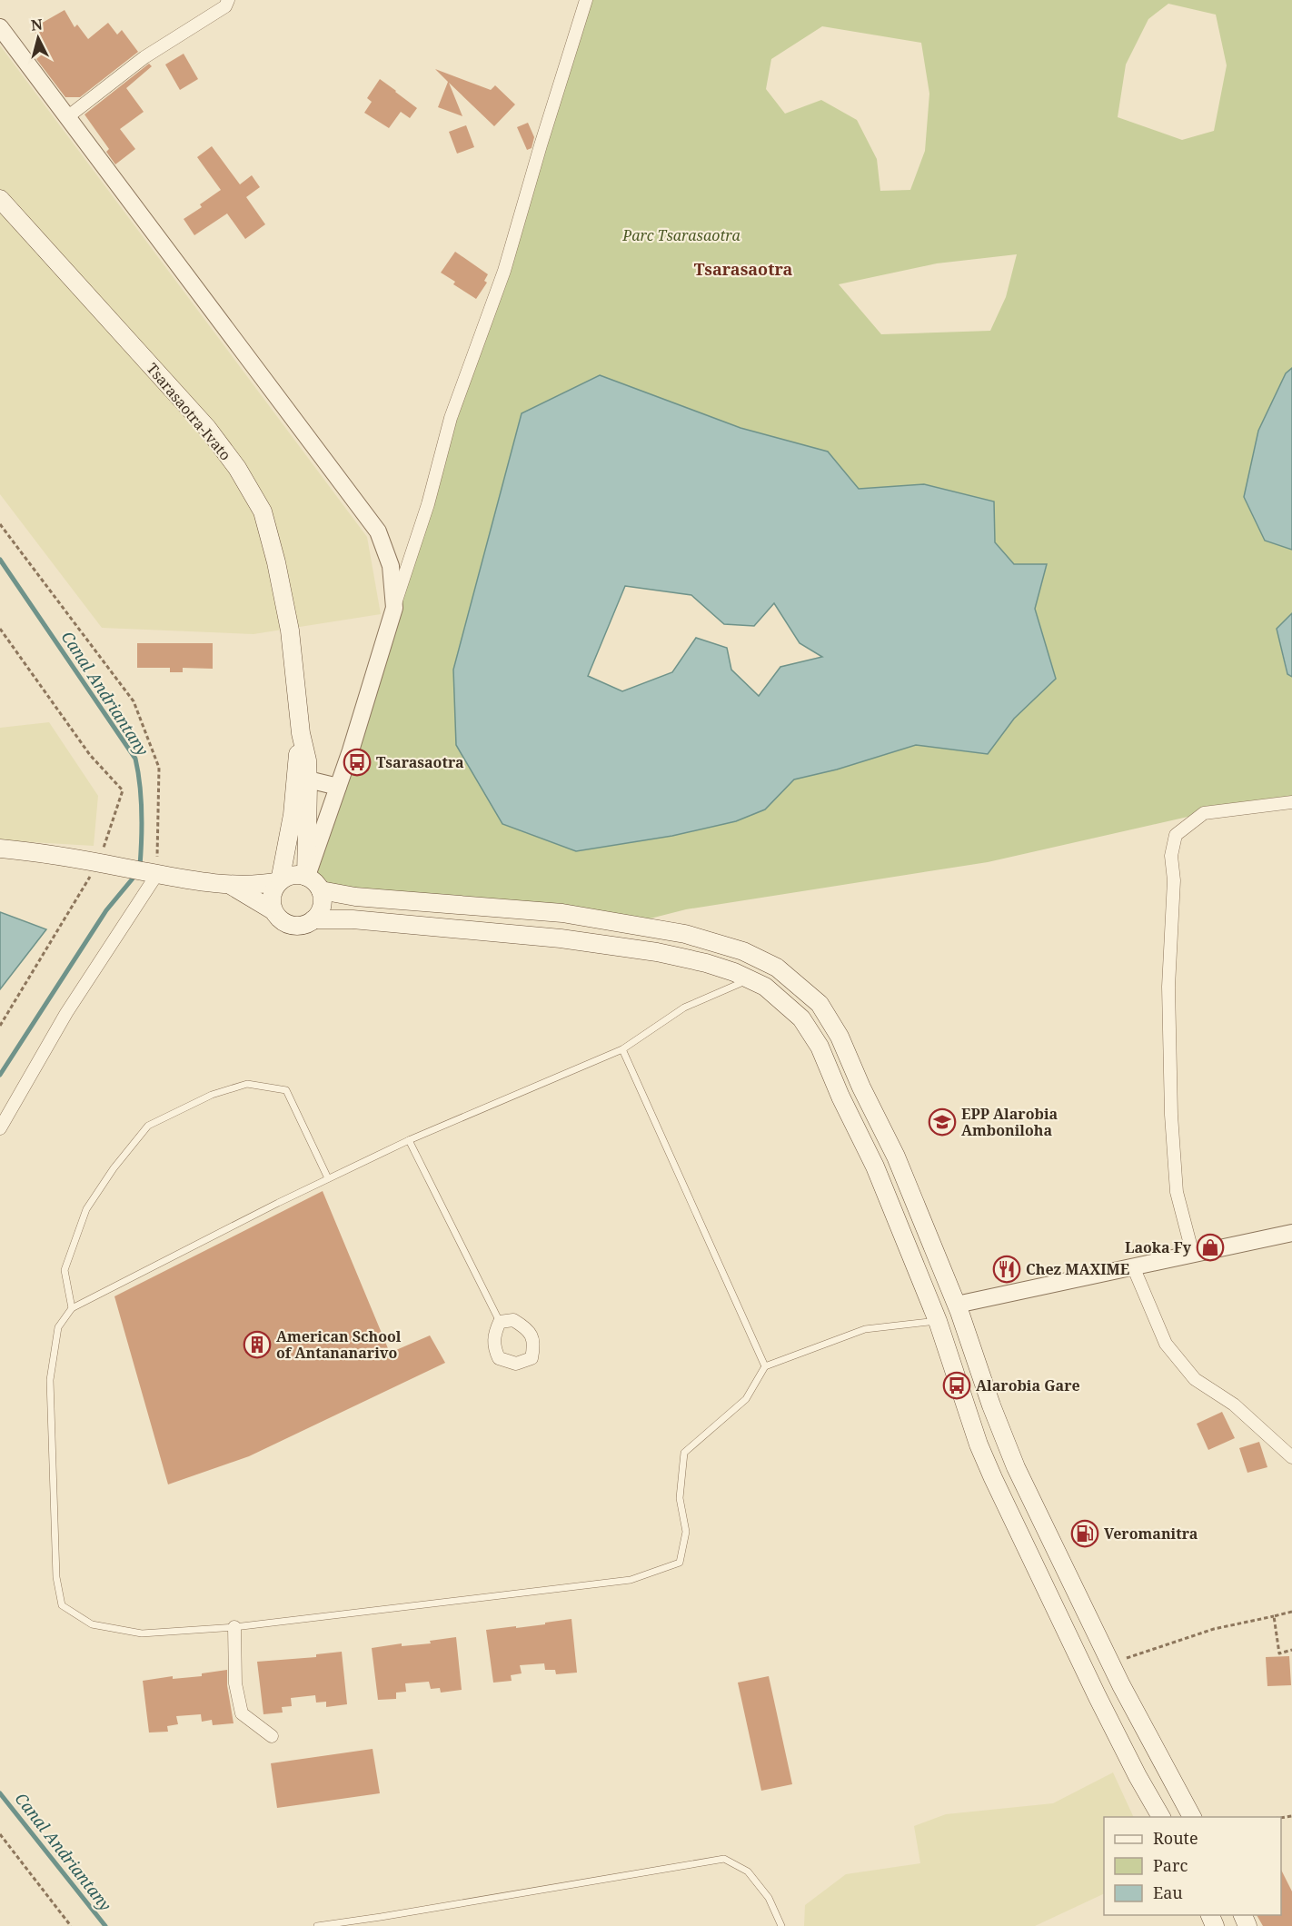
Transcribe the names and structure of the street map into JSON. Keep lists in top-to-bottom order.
{
  "streets": {
    "main road": ["Tsarasaotra-Ivato"]
  },
  "districts": ["Tsarasaotra"],
  "water": ["Canal Andriantany"],
  "parks": ["Parc Tsarasaotra"],
  "places": {
    "bus stop": ["Tsarasaotra", "Alarobia Gare"],
    "school or university": ["EPP Alarobia Amboniloha"],
    "shop": ["Laoka Fy"],
    "restaurant": ["Chez MAXIME"],
    "building": ["American School of Antananarivo"],
    "fuel station": ["Veromanitra"]
  },
  "legend": ["Route", "Parc", "Eau"],
  "north": "top"
}
